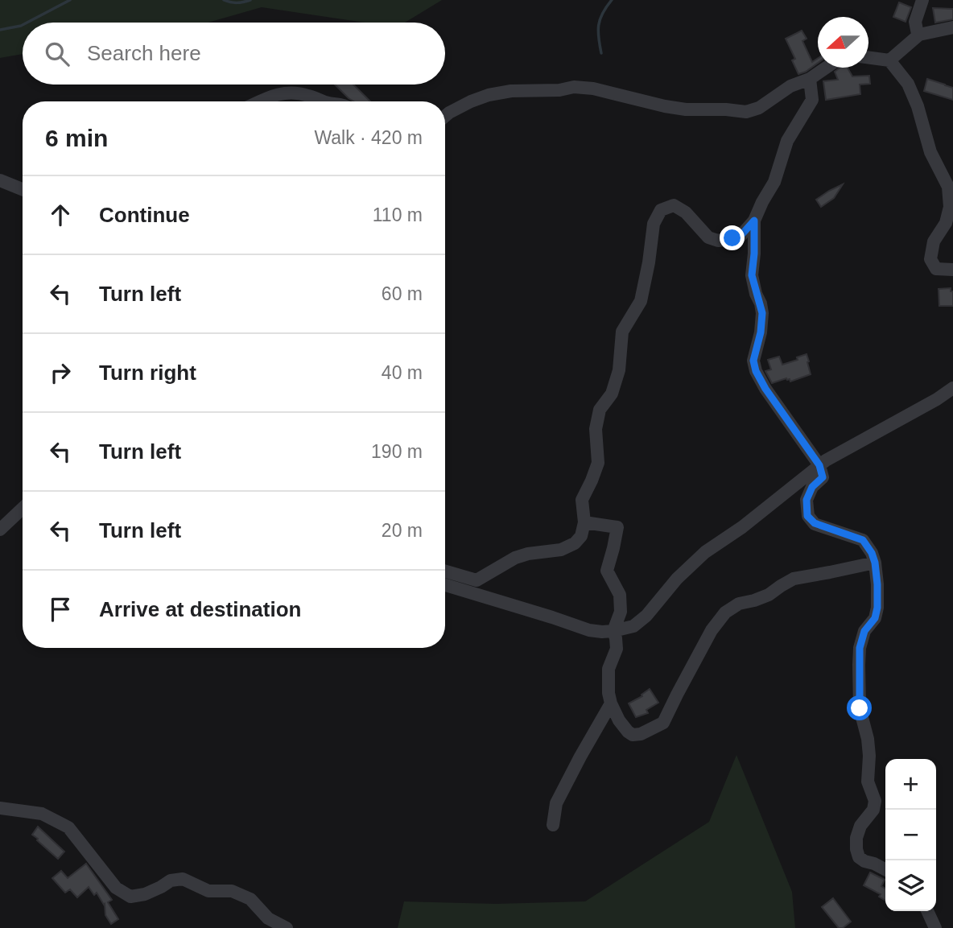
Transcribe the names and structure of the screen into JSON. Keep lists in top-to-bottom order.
{
  "north": "left",
  "page": {
    "search": "Search here",
    "heading": ["6 min", "Walk · 420 m"],
    "list": [
      ["Continue", "110 m"],
      ["Turn left", "60 m"],
      ["Turn right", "40 m"],
      ["Turn left", "190 m"],
      ["Turn left", "20 m"],
      "Arrive at destination"
    ],
    "map_buttons": ["+", "−"]
  }
}
